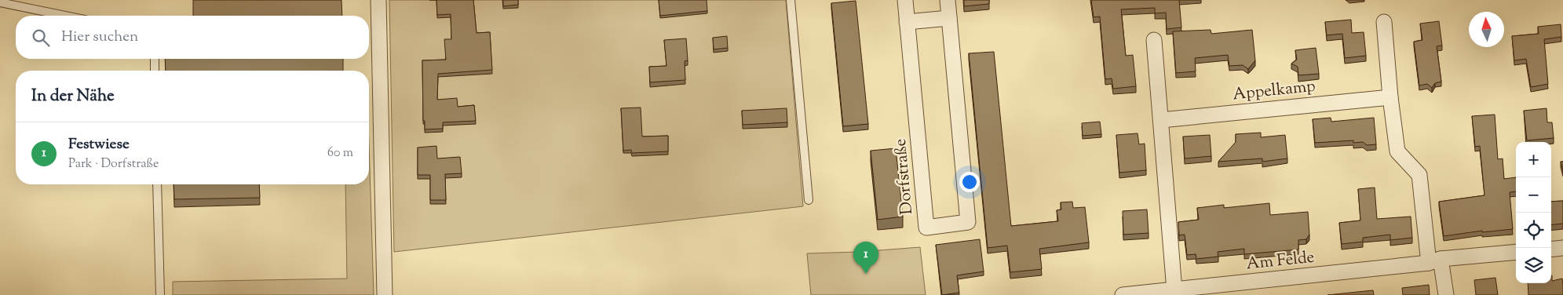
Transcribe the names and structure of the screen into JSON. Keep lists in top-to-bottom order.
{
  "streets": {
    "street": ["Appelkamp", "Dorfstraße", "Am Felde"]
  },
  "north": "top",
  "page": {
    "search": "Hier suchen",
    "heading": "In der Nähe",
    "list": [
      {
        "mark": "1",
        "name": "Festwiese",
        "note": "Park · Dorfstraße",
        "value": "60 m"
      }
    ],
    "map_buttons": ["+", "−"],
    "pins": "1"
  }
}
